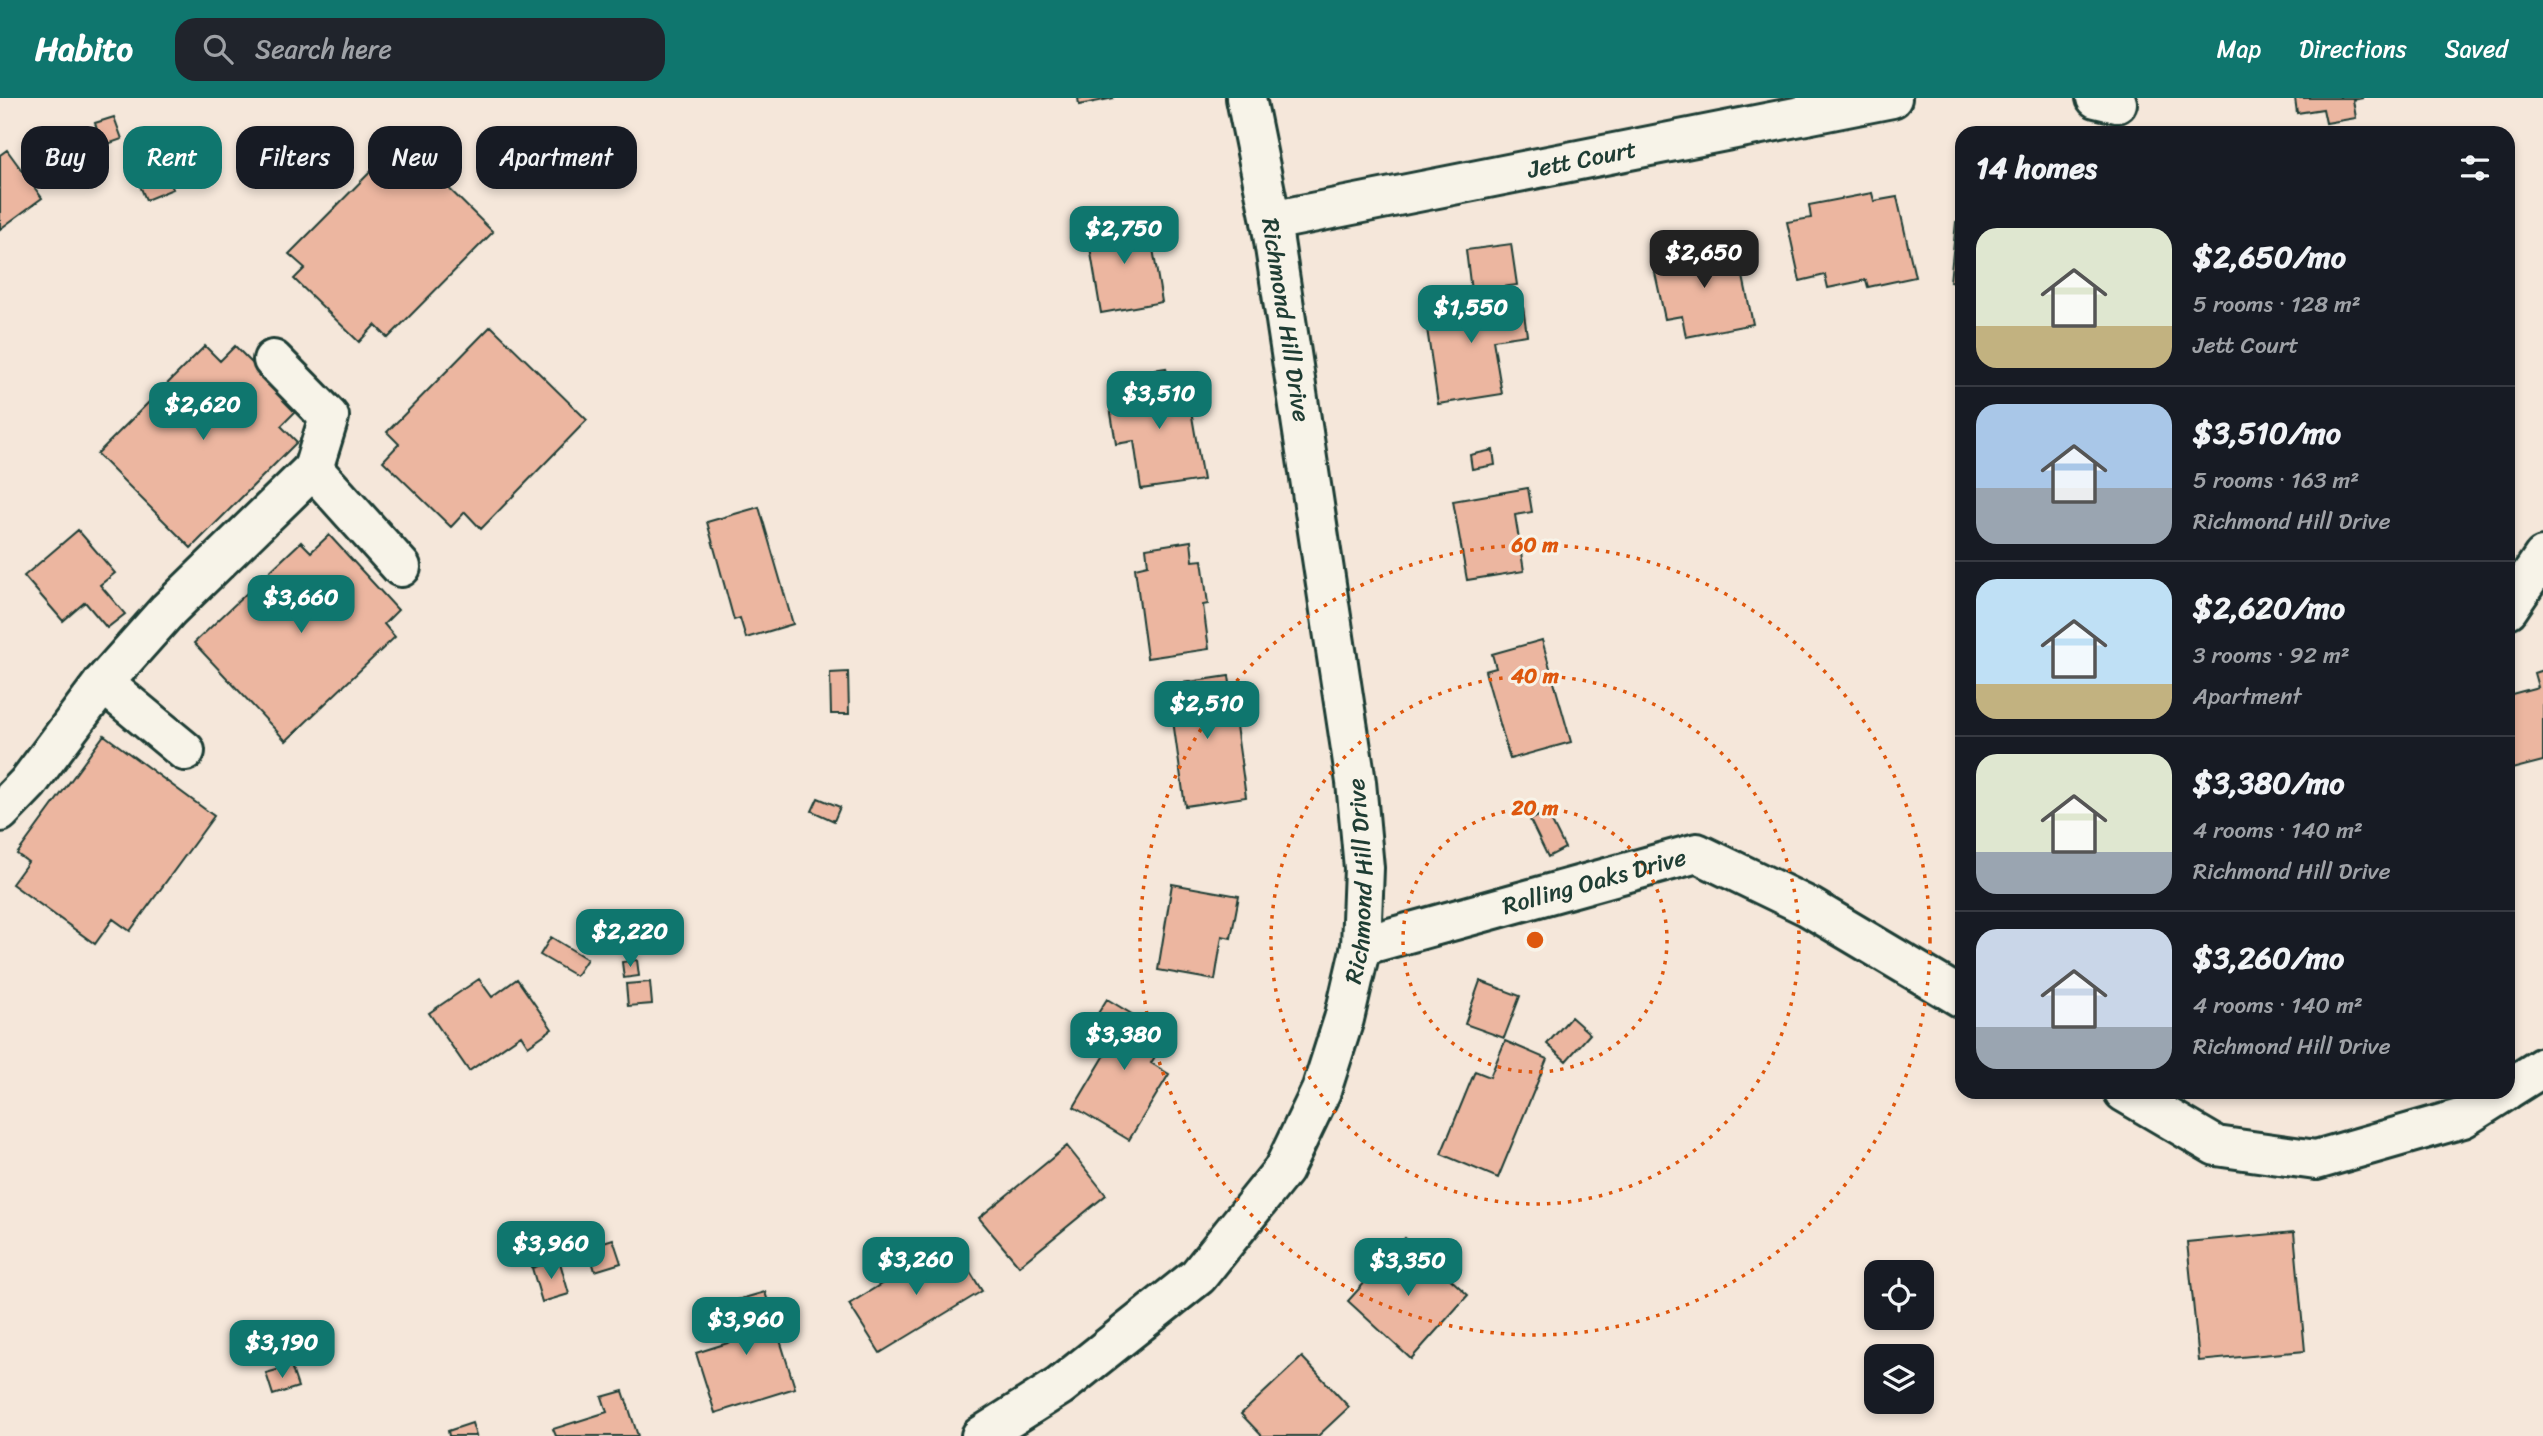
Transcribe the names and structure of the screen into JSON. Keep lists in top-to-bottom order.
{
  "streets": {
    "street": ["Jett Court", "Richmond Hill Drive", "Rolling Oaks Drive"]
  },
  "crossings": [
    ["Jett Court", "Richmond Hill Drive"],
    ["Richmond Hill Drive", "Rolling Oaks Drive"]
  ],
  "page": {
    "header": "Habito",
    "search": "Search here",
    "nav": ["Map", "Directions", "Saved"],
    "chip": [
      "Buy",
      "Rent",
      "Filters",
      "New",
      "Apartment"
    ],
    "heading": "14 homes",
    "price": [
      "$2,750",
      "$2,650",
      "$1,550",
      "$3,510",
      "$2,620",
      "$3,660",
      "$2,510",
      "$2,220",
      "$3,380",
      "$3,960",
      "$3,260",
      "$3,350",
      "$3,960",
      "$3,190"
    ],
    "list": [
      {
        "name": "$2,650/mo",
        "note": "5 rooms · 128 m² · Jett Court"
      },
      {
        "name": "$3,510/mo",
        "note": "5 rooms · 163 m² · Richmond Hill Drive"
      },
      {
        "name": "$2,620/mo",
        "note": "3 rooms · 92 m² · Apartment"
      },
      {
        "name": "$3,380/mo",
        "note": "4 rooms · 140 m² · Richmond Hill Drive"
      },
      {
        "name": "$3,260/mo",
        "note": "4 rooms · 140 m² · Richmond Hill Drive"
      }
    ]
  },
  "rings": ["60 m", "40 m", "20 m"]
}
